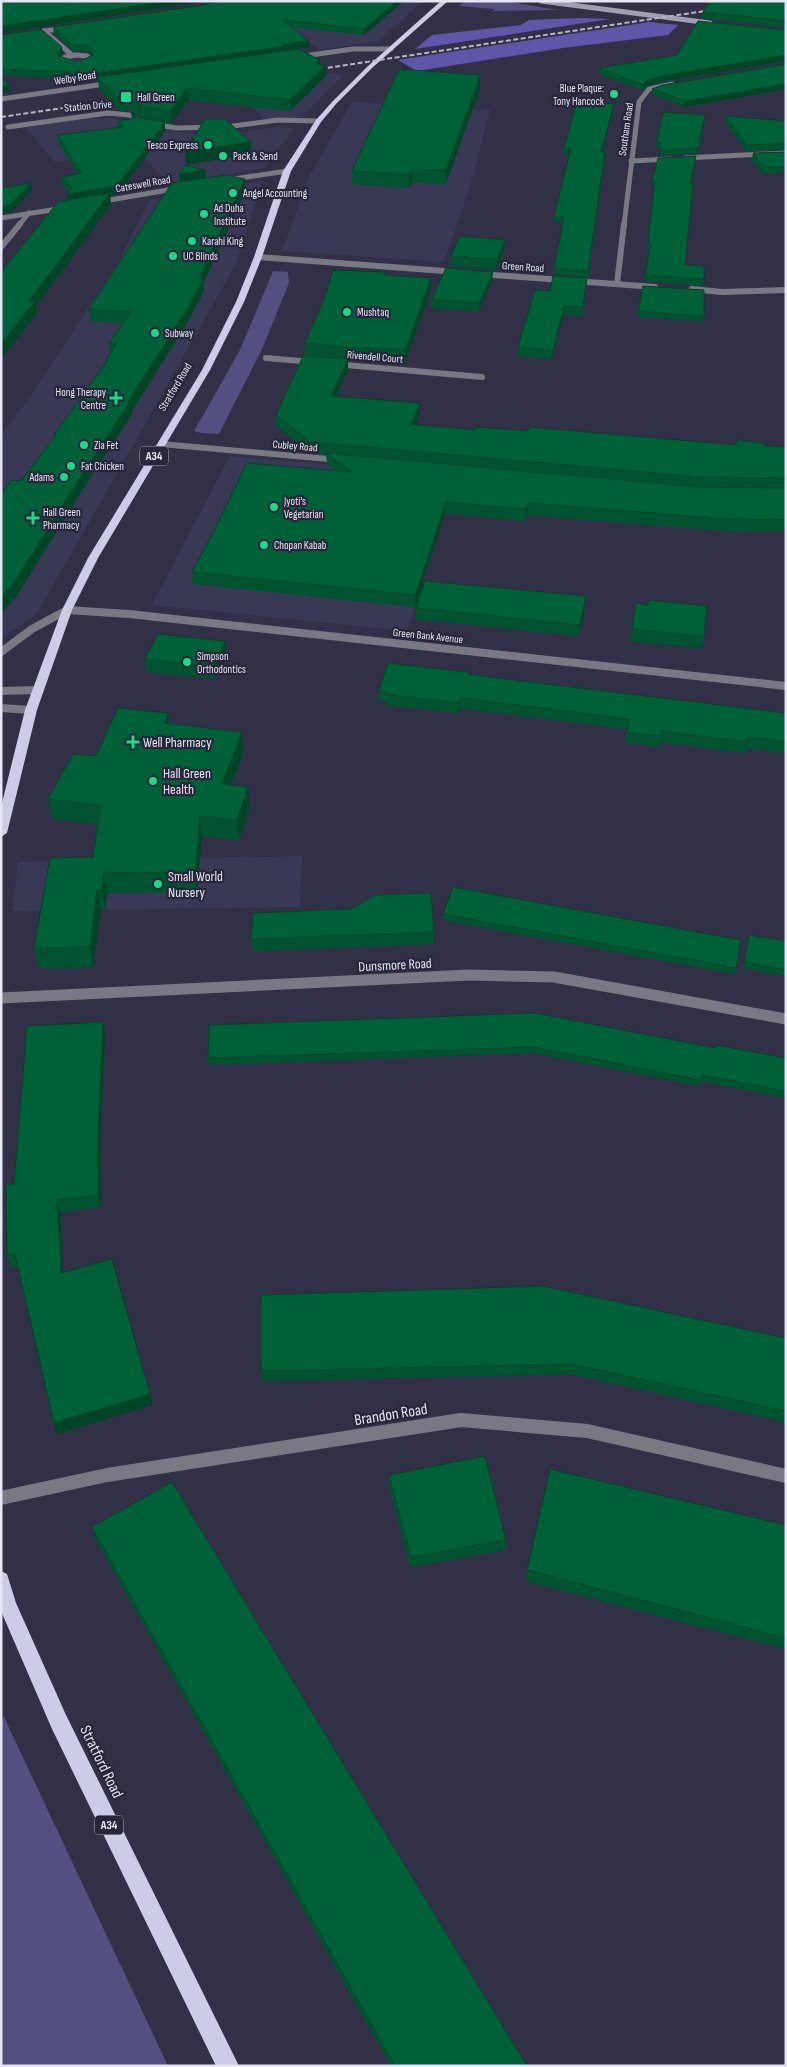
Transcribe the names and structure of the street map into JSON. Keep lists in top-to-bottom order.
{
  "streets": {
    "highway": ["Stratford Road", "A34"],
    "street": [
      "Welby Road",
      "Station Drive",
      "Southam Road",
      "Cateswell Road",
      "Green Road",
      "Rivendell Court",
      "Cubley Road",
      "Green Bank Avenue",
      "Dunsmore Road",
      "Brandon Road"
    ]
  },
  "crossings": [
    ["Station Drive", "Stratford Road"],
    ["Southam Road", "Green Road"],
    ["Green Road", "Stratford Road"],
    ["Stratford Road", "Cubley Road"],
    ["Stratford Road", "Green Bank Avenue"]
  ],
  "places": {
    "other": [
      "Blue Plaque: Tony Hancock",
      "Tesco Express",
      "Pack & Send",
      "Angel Accounting",
      "Ad Duha Institute",
      "Karahi King",
      "UC Blinds",
      "Mushtaq",
      "Subway",
      "Zia Fet",
      "Fat Chicken",
      "Adams",
      "Jyoti's Vegetarian",
      "Chopan Kabab",
      "Simpson Orthodontics",
      "Hall Green Health",
      "Small World Nursery"
    ],
    "transit": ["Hall Green"],
    "health": ["Hong Therapy Centre", "Hall Green Pharmacy", "Well Pharmacy"]
  }
}
